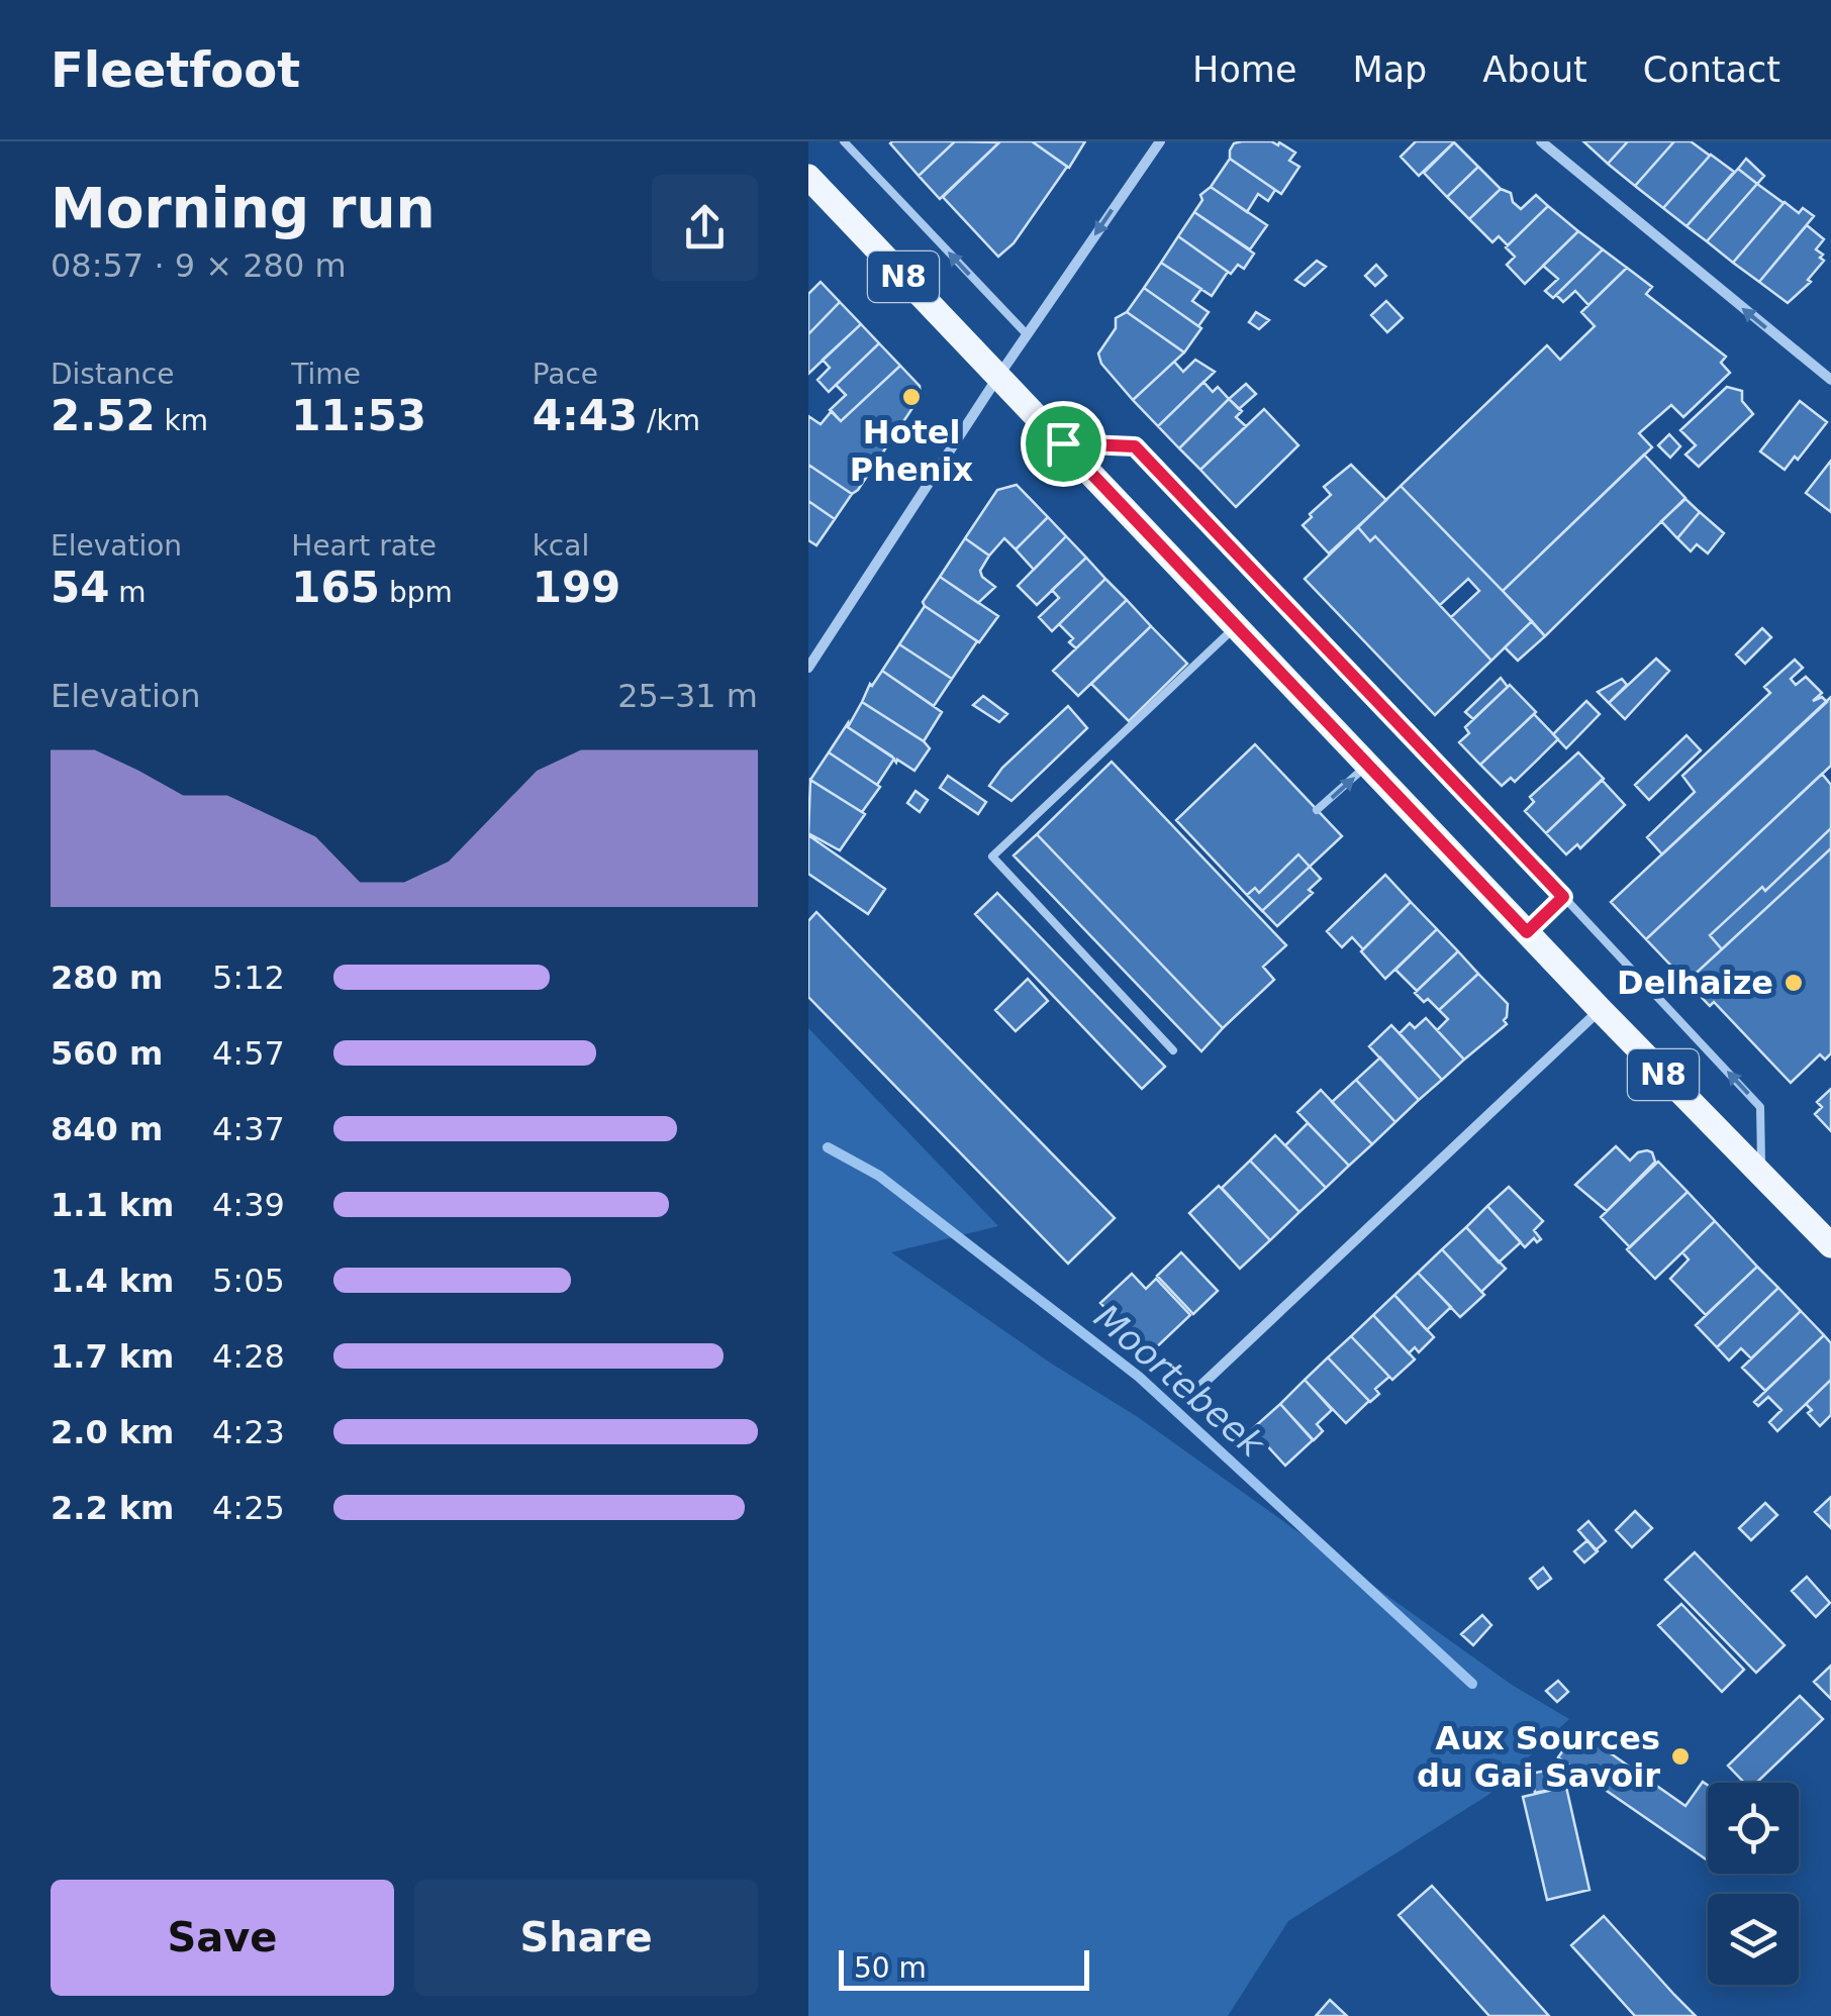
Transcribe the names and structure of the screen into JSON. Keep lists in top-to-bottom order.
{
  "streets": {
    "main road": ["N8"]
  },
  "water": ["Moortebeek"],
  "places": ["Hotel Phenix", "Delhaize", "Aux Sources du Gai Savoir"],
  "scale_bar": "50 m",
  "page": {
    "header": "Fleetfoot",
    "nav": [
      "Home",
      "Map",
      "About",
      "Contact"
    ],
    "heading": ["Morning run", "08:57 · 9 × 280 m"],
    "stats": [
      ["Distance", "2.52 km"],
      ["Time", "11:53"],
      ["Pace", "4:43 /km"],
      ["Elevation", "54 m"],
      ["Heart rate", "165 bpm"],
      ["kcal", "199"]
    ],
    "chart": ["Elevation", "25–31 m"],
    "list": [
      {
        "name": "280 m",
        "note": "5:12"
      },
      {
        "name": "560 m",
        "note": "4:57"
      },
      {
        "name": "840 m",
        "note": "4:37"
      },
      {
        "name": "1.1 km",
        "note": "4:39"
      },
      {
        "name": "1.4 km",
        "note": "5:05"
      },
      {
        "name": "1.7 km",
        "note": "4:28"
      },
      {
        "name": "2.0 km",
        "note": "4:23"
      },
      {
        "name": "2.2 km",
        "note": "4:25"
      }
    ],
    "buttons": ["Save", "Share"],
    "scale": "50 m"
  }
}
